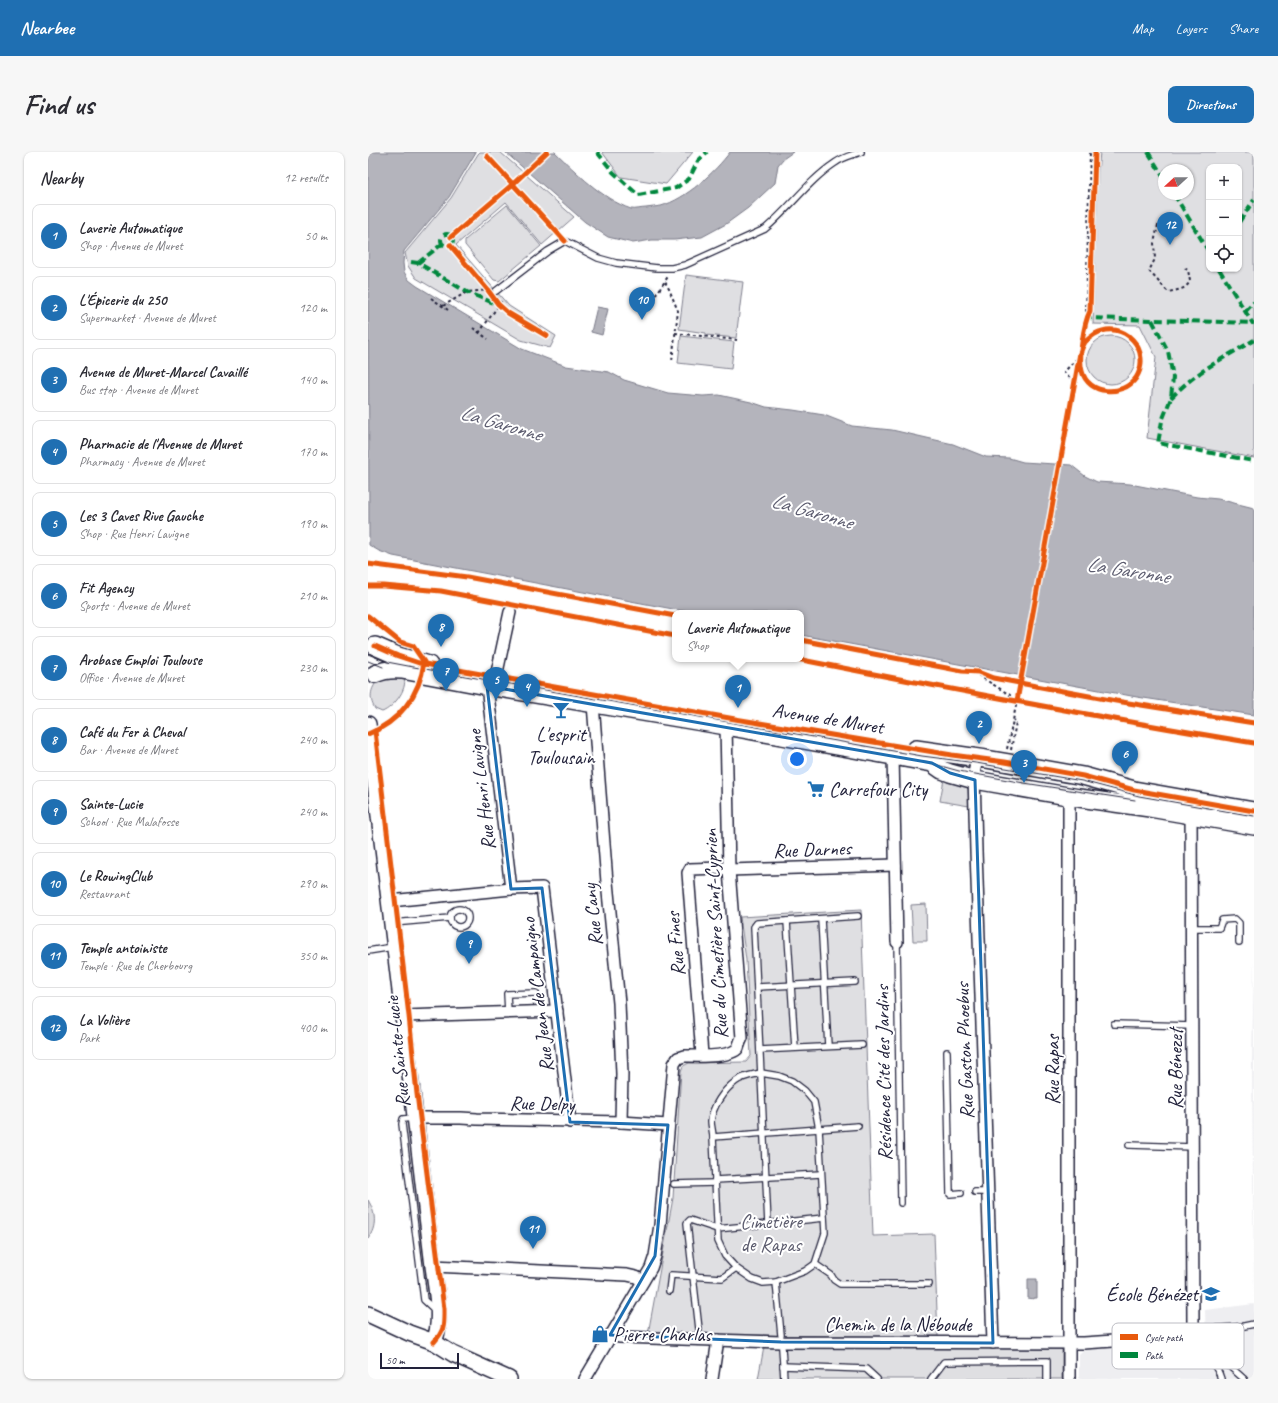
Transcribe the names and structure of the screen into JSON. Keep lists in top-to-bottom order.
{
  "streets": {
    "main road": ["Avenue de Muret"],
    "street": [
      "Rue Henri Lavigne",
      "Rue Darnes",
      "Rue Cany",
      "Rue du Cimetière Saint-Cyprien",
      "Rue Fines",
      "Rue Jean de Campaigno",
      "Rue Gaston Phoebus",
      "Rue Sainte-Lucie",
      "Rue Bénezet",
      "Rue Rapas",
      "Rue Delpy",
      "Chemin de la Néboude"
    ],
    "lane": ["Résidence Cité des Jardins"]
  },
  "crossings": [
    ["Avenue de Muret", "Rue Henri Lavigne"],
    ["Avenue de Muret", "Rue Cany"],
    ["Avenue de Muret", "Rue du Cimetière Saint-Cyprien"],
    ["Avenue de Muret", "Rue Gaston Phoebus"],
    ["Avenue de Muret", "Rue Bénezet"],
    ["Avenue de Muret", "Rue Rapas"],
    ["Rue Henri Lavigne", "Rue Jean de Campaigno"],
    ["Rue Darnes", "Rue du Cimetière Saint-Cyprien"],
    ["Rue Darnes", "Rue Fines"],
    ["Rue Cany", "Rue Delpy"],
    ["Rue du Cimetière Saint-Cyprien", "Rue Fines"],
    ["Rue du Cimetière Saint-Cyprien", "Rue Delpy"],
    ["Rue du Cimetière Saint-Cyprien", "Chemin de la Néboude"],
    ["Rue Jean de Campaigno", "Rue Delpy"],
    ["Rue Gaston Phoebus", "Chemin de la Néboude"],
    ["Rue Sainte-Lucie", "Rue Delpy"],
    ["Rue Rapas", "Chemin de la Néboude"]
  ],
  "water": ["La Garonne"],
  "parks": ["Cimetière de Rapas"],
  "places": {
    "bar": ["L'esprit Toulousain"],
    "supermarket": ["Carrefour City"],
    "school or university": ["École Bénézet"],
    "shop": ["Pierre Charlas"]
  },
  "legend": ["Cycle path", "Path"],
  "scale_bar": "50 m",
  "north": "left",
  "page": {
    "header": "Nearbee",
    "nav": ["Map", "Layers", "Share"],
    "buttons": "Directions",
    "title": "Find us",
    "heading": ["Nearby", "12 results"],
    "map_buttons": ["+", "−"],
    "list": [
      {
        "mark": "1",
        "name": "Laverie Automatique",
        "note": "Shop · Avenue de Muret",
        "value": "50 m"
      },
      {
        "mark": "2",
        "name": "L'Épicerie du 250",
        "note": "Supermarket · Avenue de Muret",
        "value": "120 m"
      },
      {
        "mark": "3",
        "name": "Avenue de Muret-Marcel Cavaillé",
        "note": "Bus stop · Avenue de Muret",
        "value": "140 m"
      },
      {
        "mark": "4",
        "name": "Pharmacie de l'Avenue de Muret",
        "note": "Pharmacy · Avenue de Muret",
        "value": "170 m"
      },
      {
        "mark": "5",
        "name": "Les 3 Caves Rive Gauche",
        "note": "Shop · Rue Henri Lavigne",
        "value": "190 m"
      },
      {
        "mark": "6",
        "name": "Fit Agency",
        "note": "Sports · Avenue de Muret",
        "value": "210 m"
      },
      {
        "mark": "7",
        "name": "Arobase Emploi Toulouse",
        "note": "Office · Avenue de Muret",
        "value": "230 m"
      },
      {
        "mark": "8",
        "name": "Café du Fer à Cheval",
        "note": "Bar · Avenue de Muret",
        "value": "240 m"
      },
      {
        "mark": "9",
        "name": "Sainte-Lucie",
        "note": "School · Rue Malafosse",
        "value": "240 m"
      },
      {
        "mark": "10",
        "name": "Le RowingClub",
        "note": "Restaurant",
        "value": "290 m"
      },
      {
        "mark": "11",
        "name": "Temple antoiniste",
        "note": "Temple · Rue de Cherbourg",
        "value": "350 m"
      },
      {
        "mark": "12",
        "name": "La Volière",
        "note": "Park",
        "value": "400 m"
      }
    ],
    "pins": [
      "12",
      "10",
      "8",
      "7",
      "5",
      "4",
      "1",
      "2",
      "6",
      "3",
      "9",
      "11"
    ],
    "popup": ["Laverie Automatique", "Shop"],
    "scale": "50 m"
  }
}
